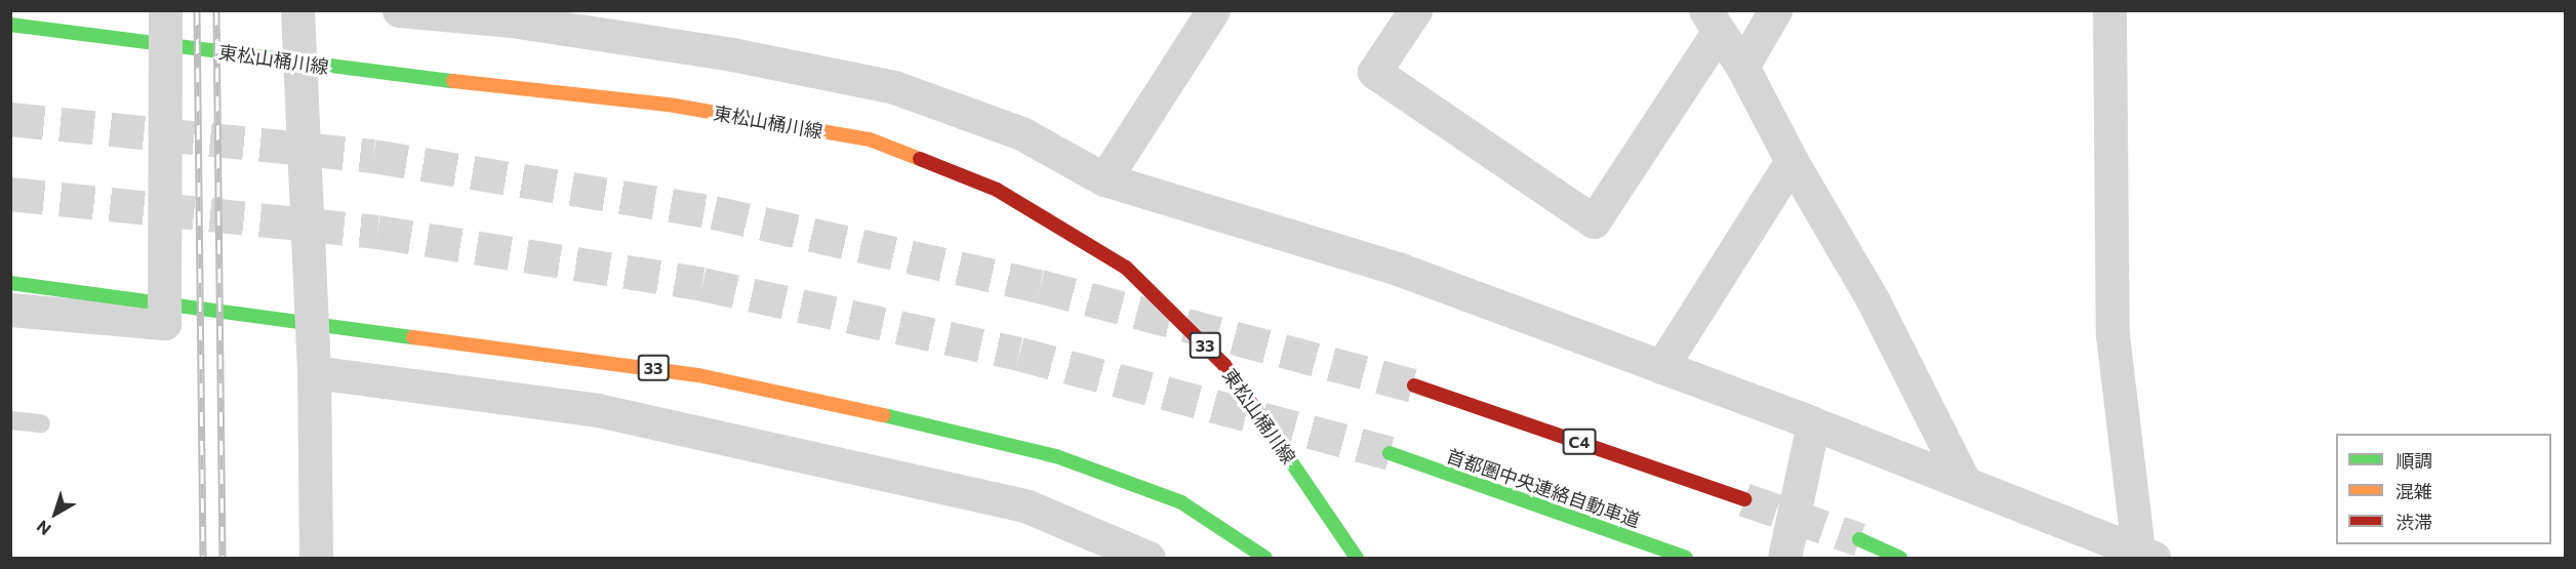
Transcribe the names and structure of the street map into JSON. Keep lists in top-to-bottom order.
{
  "streets": {
    "main road": [
      "東松山桶川線",
      "33",
      "C4",
      "首都圏中央連絡自動車道"
    ]
  },
  "legend": ["順調", "混雑", "渋滞"],
  "north": "bottom left"
}
